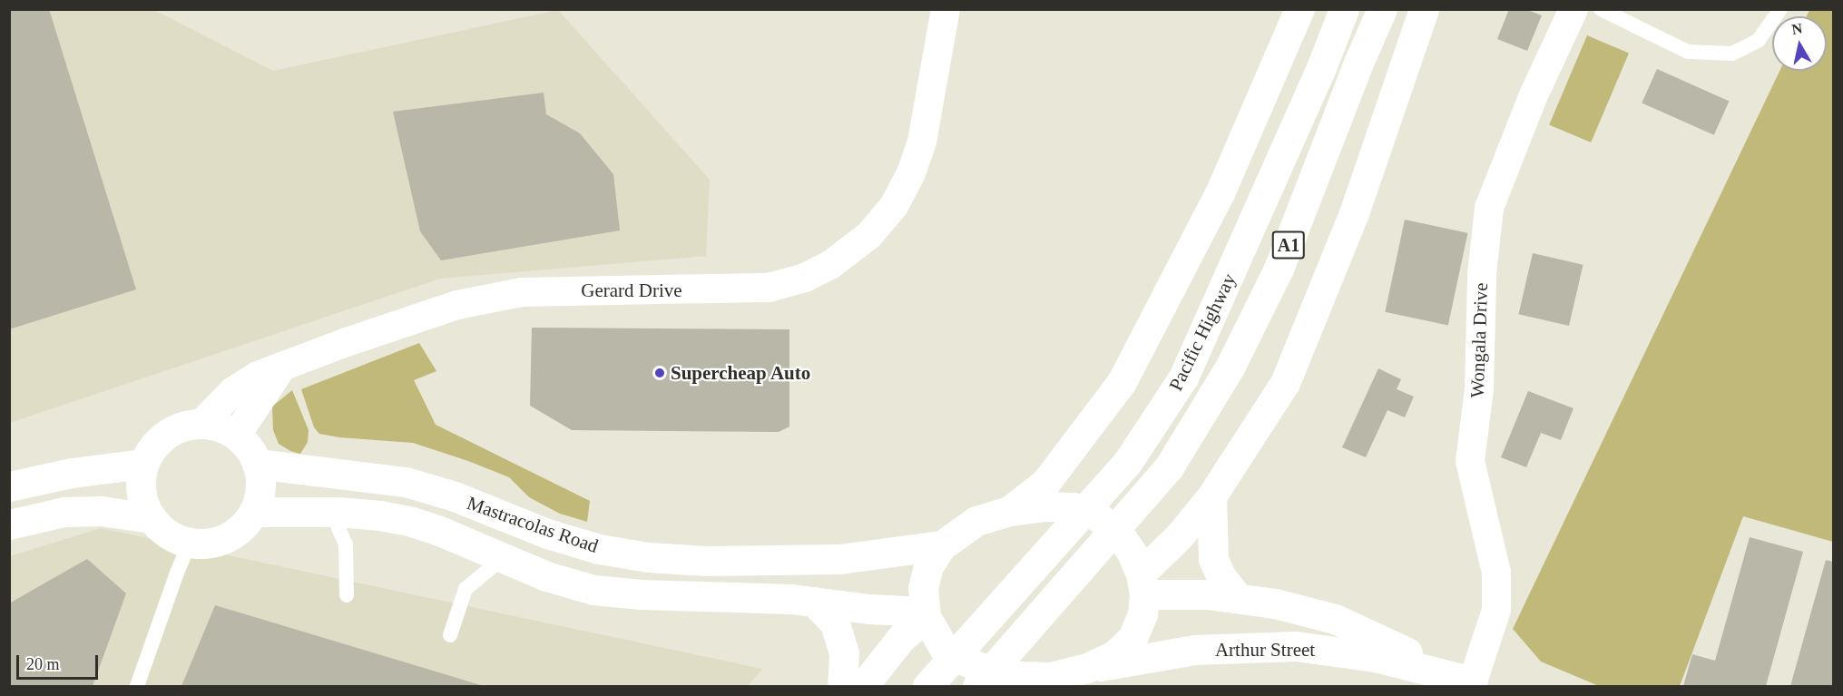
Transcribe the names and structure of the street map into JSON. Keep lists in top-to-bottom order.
{
  "streets": {
    "main road": [
      "A1",
      "Pacific Highway",
      "Mastracolas Road",
      "Arthur Street"
    ],
    "street": ["Gerard Drive", "Wongala Drive"]
  },
  "crossings": [
    ["Gerard Drive", "Mastracolas Road"],
    ["Wongala Drive", "Arthur Street"],
    ["Mastracolas Road", "Arthur Street"]
  ],
  "places": ["Supercheap Auto"],
  "scale_bar": "20 m",
  "north": "top"
}
